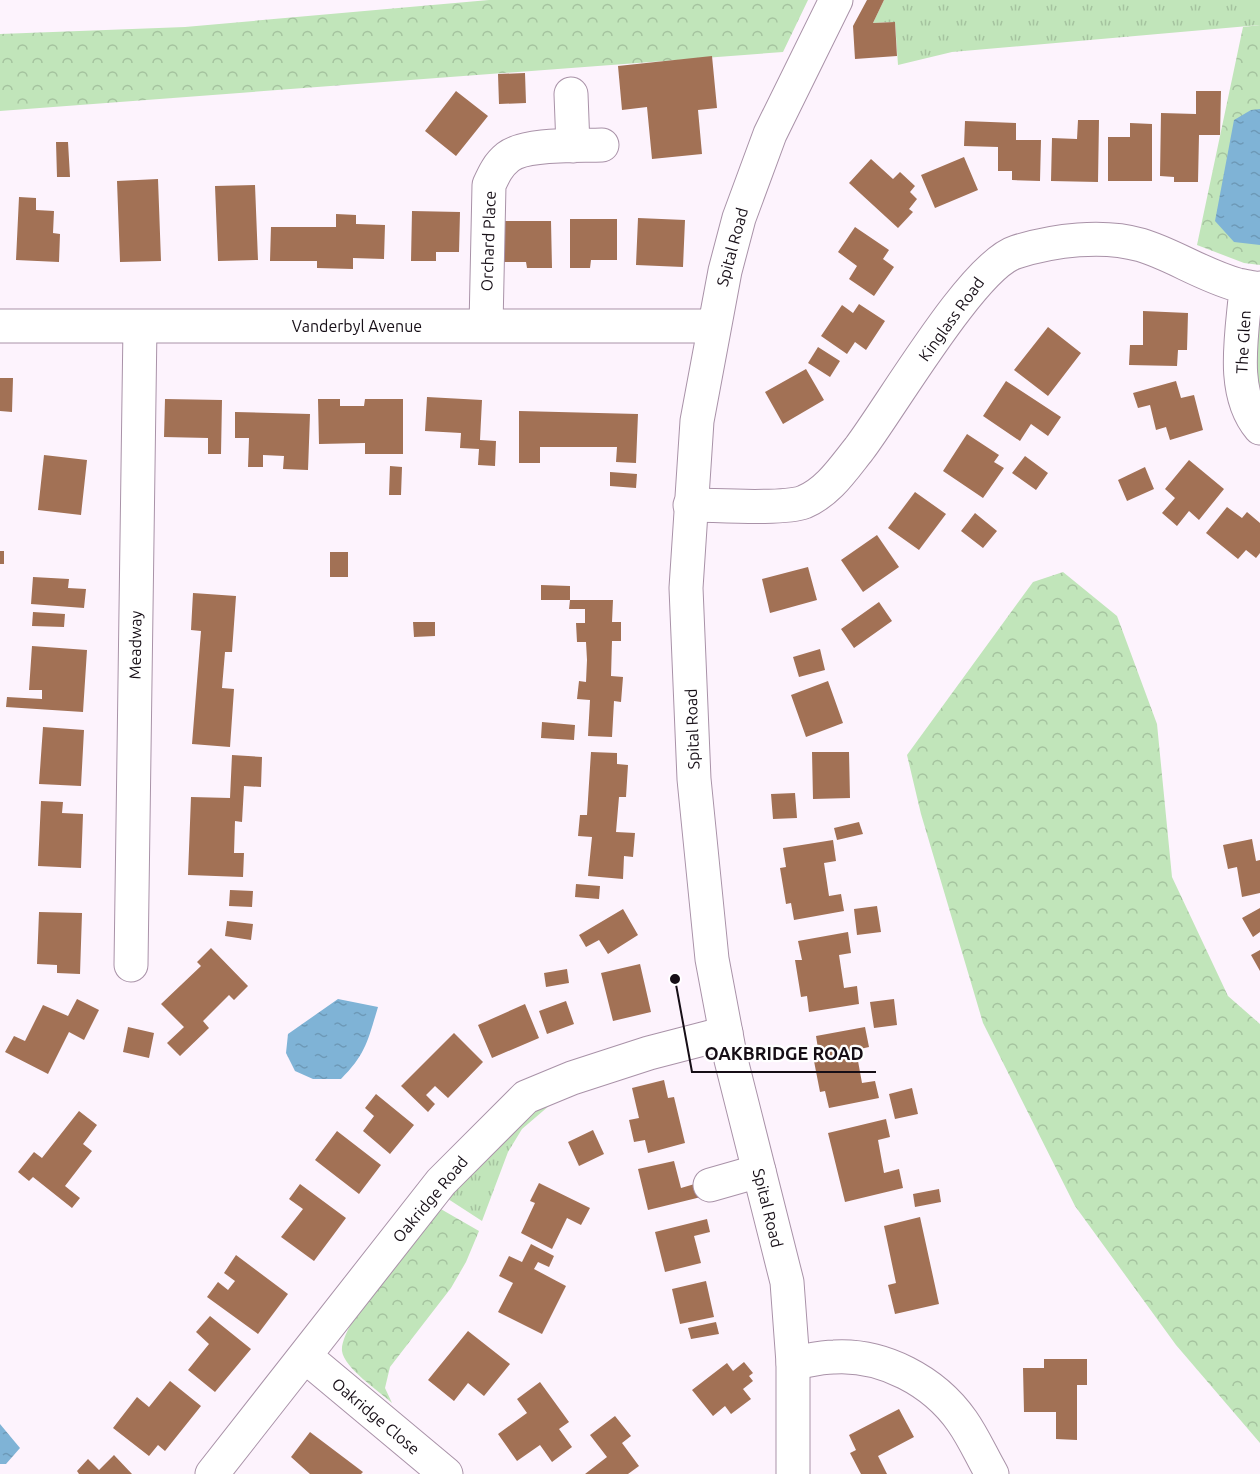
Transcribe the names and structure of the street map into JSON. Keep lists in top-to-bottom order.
{
  "streets": {
    "street": [
      "Orchard Place",
      "Spital Road",
      "Kinglass Road",
      "Vanderbyl Avenue",
      "The Glen",
      "Meadway",
      "Oakridge Road",
      "Oakridge Close"
    ]
  },
  "crossings": [
    ["Orchard Place", "Vanderbyl Avenue"],
    ["Spital Road", "Kinglass Road"],
    ["Spital Road", "Vanderbyl Avenue"],
    ["Spital Road", "Oakridge Road"],
    ["Kinglass Road", "The Glen"],
    ["Vanderbyl Avenue", "Meadway"],
    ["Oakridge Road", "Oakridge Close"]
  ],
  "places": ["OAKBRIDGE ROAD"]
}
